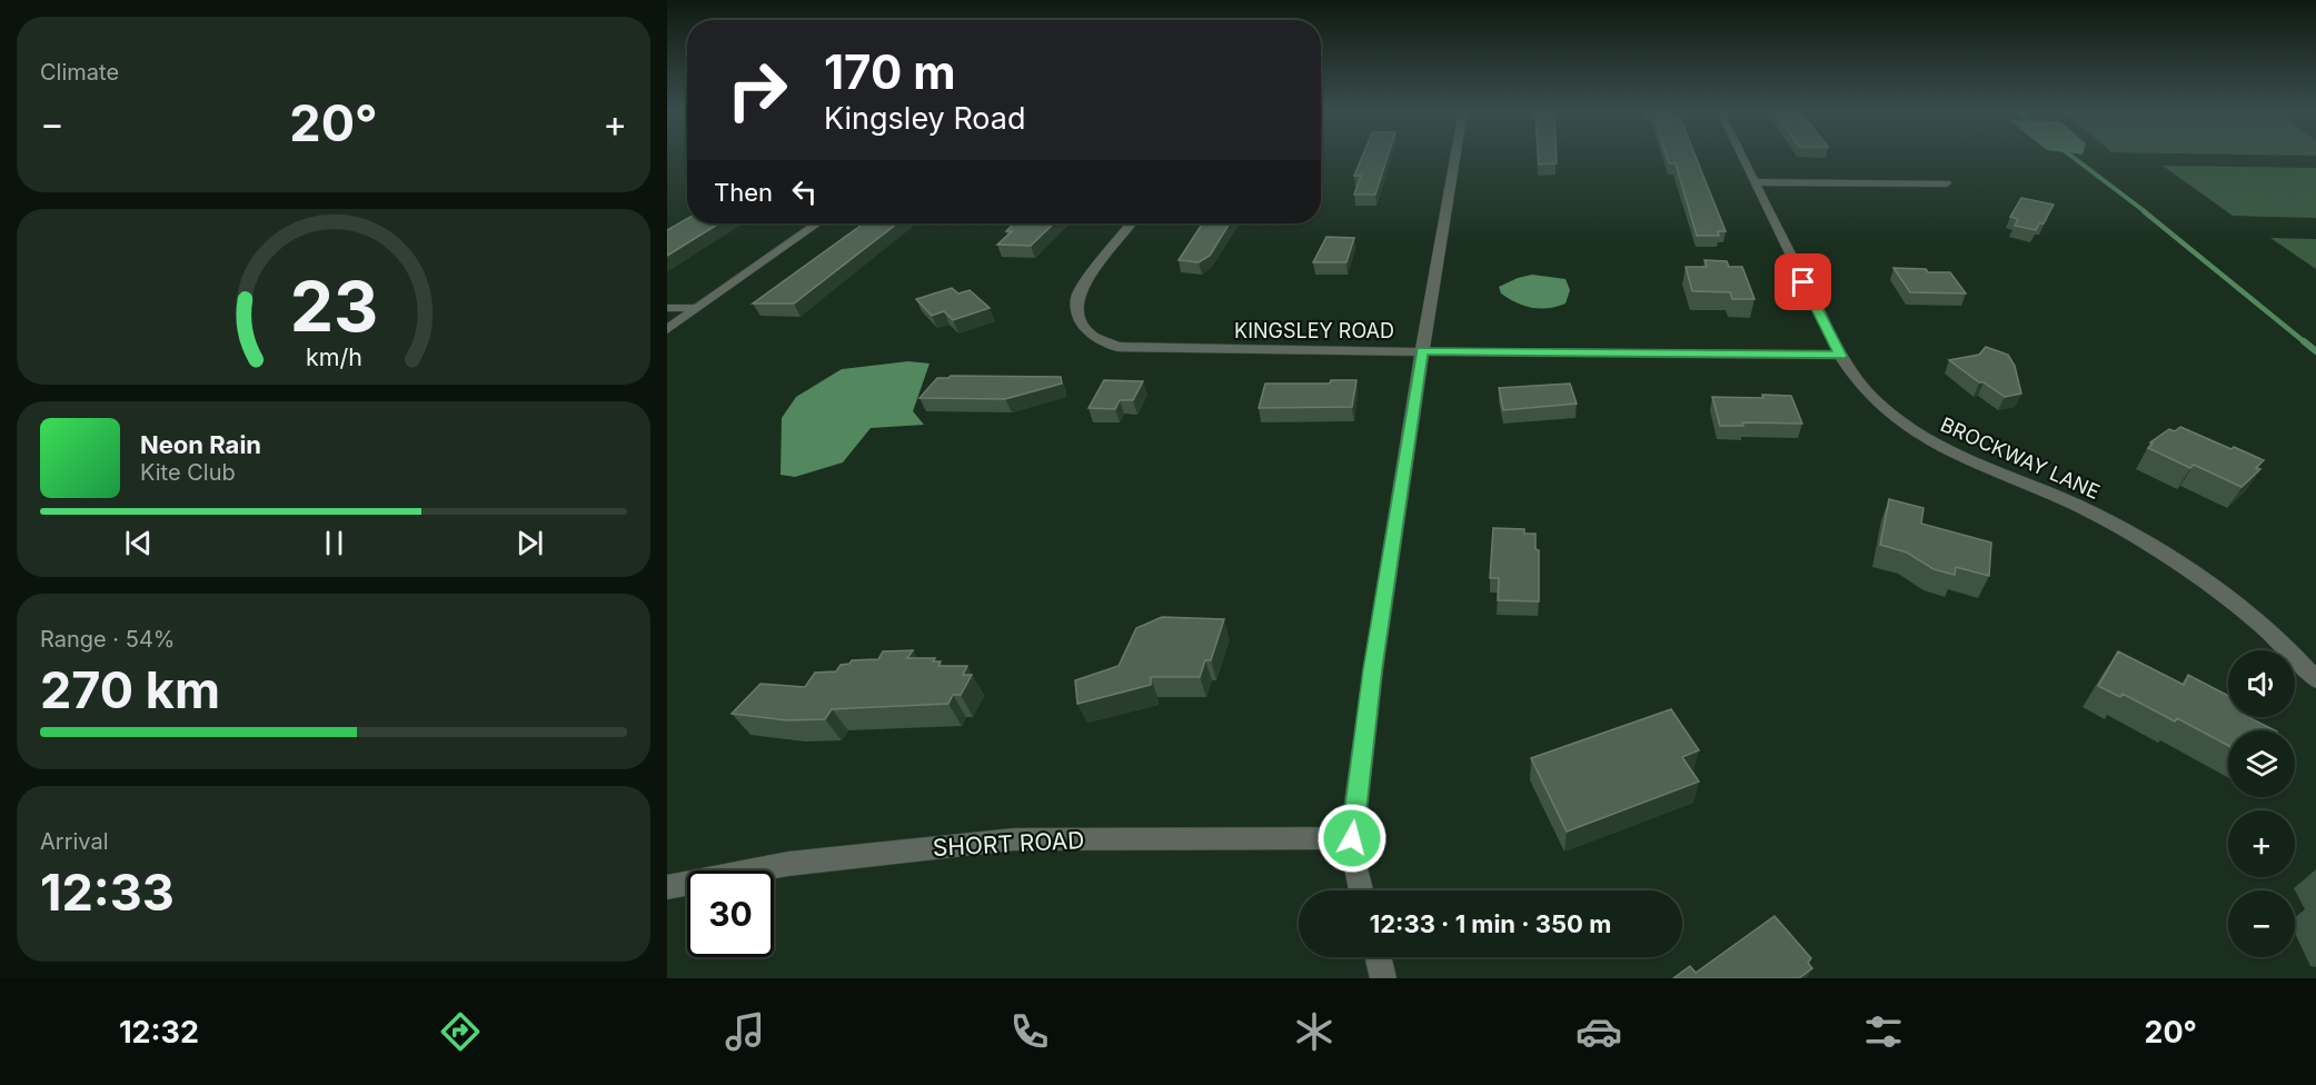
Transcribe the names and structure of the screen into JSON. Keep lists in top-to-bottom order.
{
  "streets": {
    "street": ["KINGSLEY ROAD", "BROCKWAY LANE", "SHORT ROAD"]
  },
  "crossings": [
    ["KINGSLEY ROAD", "BROCKWAY LANE"]
  ],
  "page": {
    "tile": [
      "Climate",
      ["Range · 54%", "270 km"],
      ["Arrival", "12:33"]
    ],
    "turn": ["170 m", "Kingsley Road"],
    "heat": ["−", "20°", "+"],
    "then": "Then",
    "song": ["Neon Rain", "Kite Club"],
    "map_buttons": ["+", "−"],
    "limit": "30",
    "trip": "12:33 · 1 min · 350 m",
    "tabs": ["12:32", "20°"],
    "gauge": ["23", "km/h"]
  }
}
